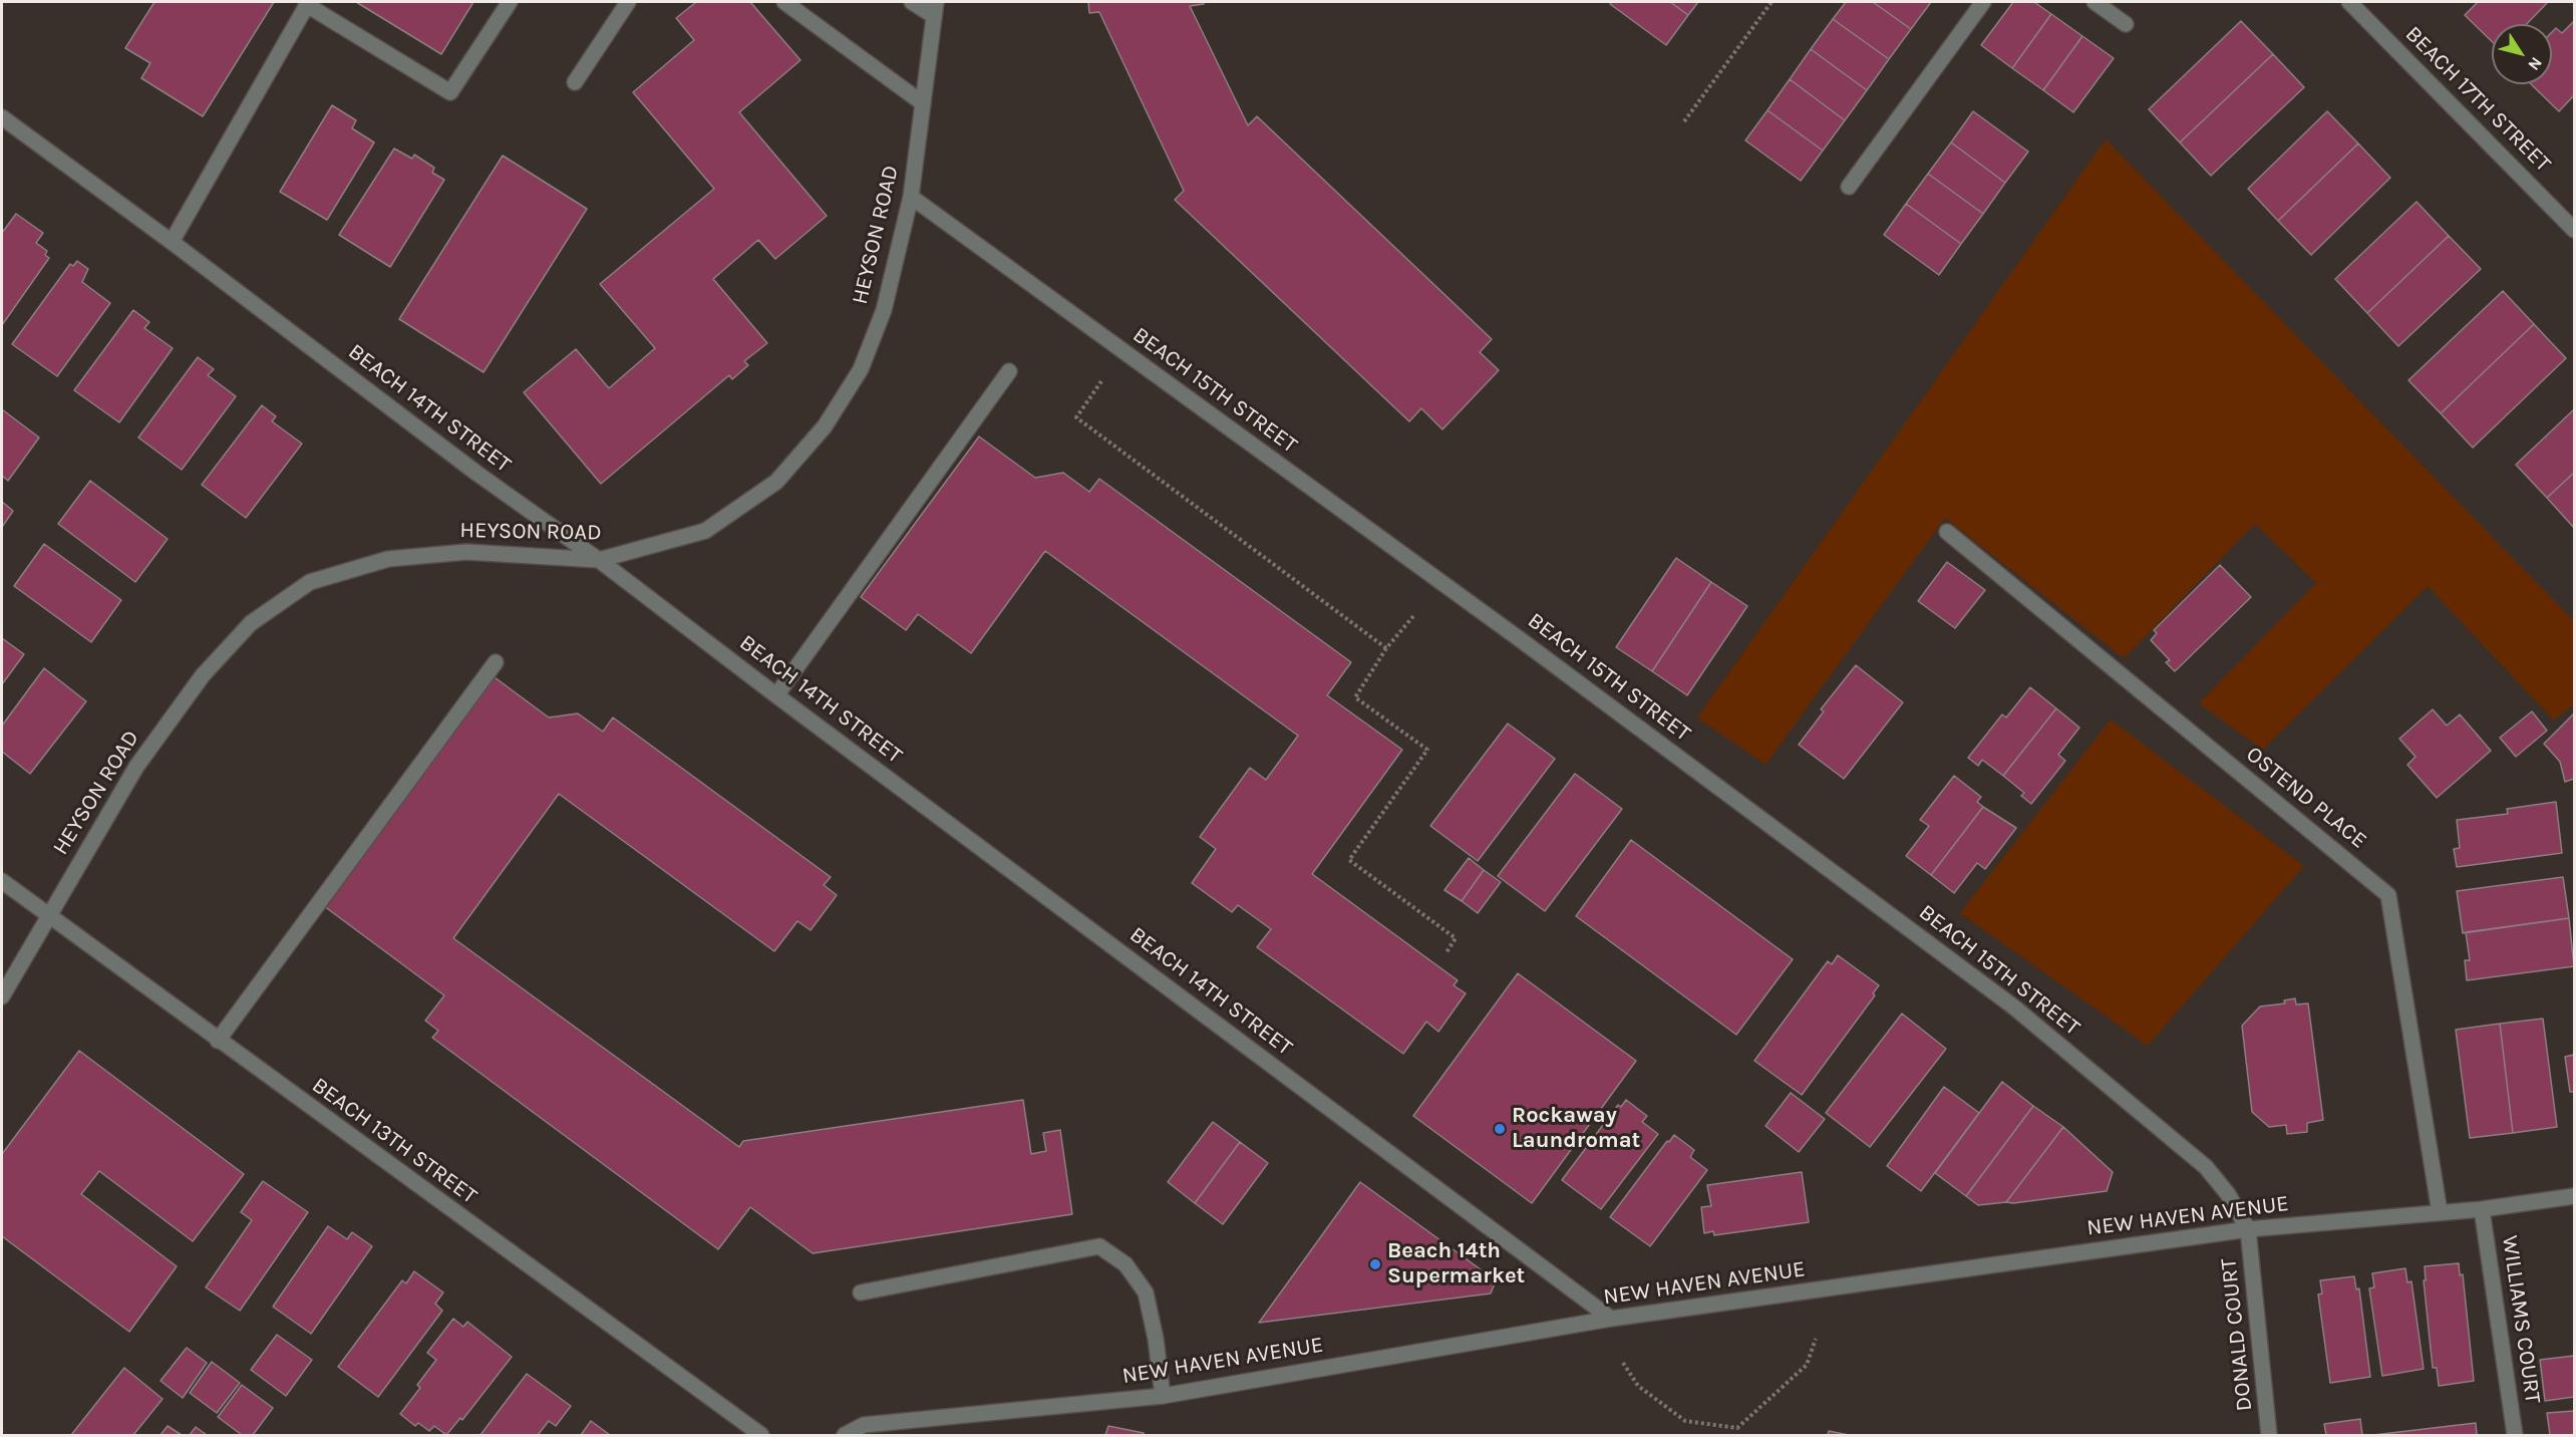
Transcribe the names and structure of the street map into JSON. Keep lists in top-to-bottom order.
{
  "streets": {
    "street": [
      "BEACH 17TH STREET",
      "HEYSON ROAD",
      "BEACH 15TH STREET",
      "BEACH 14TH STREET",
      "OSTEND PLACE",
      "BEACH 13TH STREET",
      "NEW HAVEN AVENUE",
      "WILLIAMS COURT",
      "DONALD COURT"
    ]
  },
  "crossings": [
    ["HEYSON ROAD", "BEACH 15TH STREET"],
    ["HEYSON ROAD", "BEACH 14TH STREET"],
    ["HEYSON ROAD", "BEACH 13TH STREET"],
    ["BEACH 15TH STREET", "NEW HAVEN AVENUE"],
    ["BEACH 15TH STREET", "DONALD COURT"],
    ["BEACH 14TH STREET", "NEW HAVEN AVENUE"],
    ["OSTEND PLACE", "NEW HAVEN AVENUE"],
    ["NEW HAVEN AVENUE", "WILLIAMS COURT"],
    ["NEW HAVEN AVENUE", "DONALD COURT"]
  ],
  "places": ["Rockaway Laundromat", "Beach 14th Supermarket"],
  "north": "bottom right"
}
